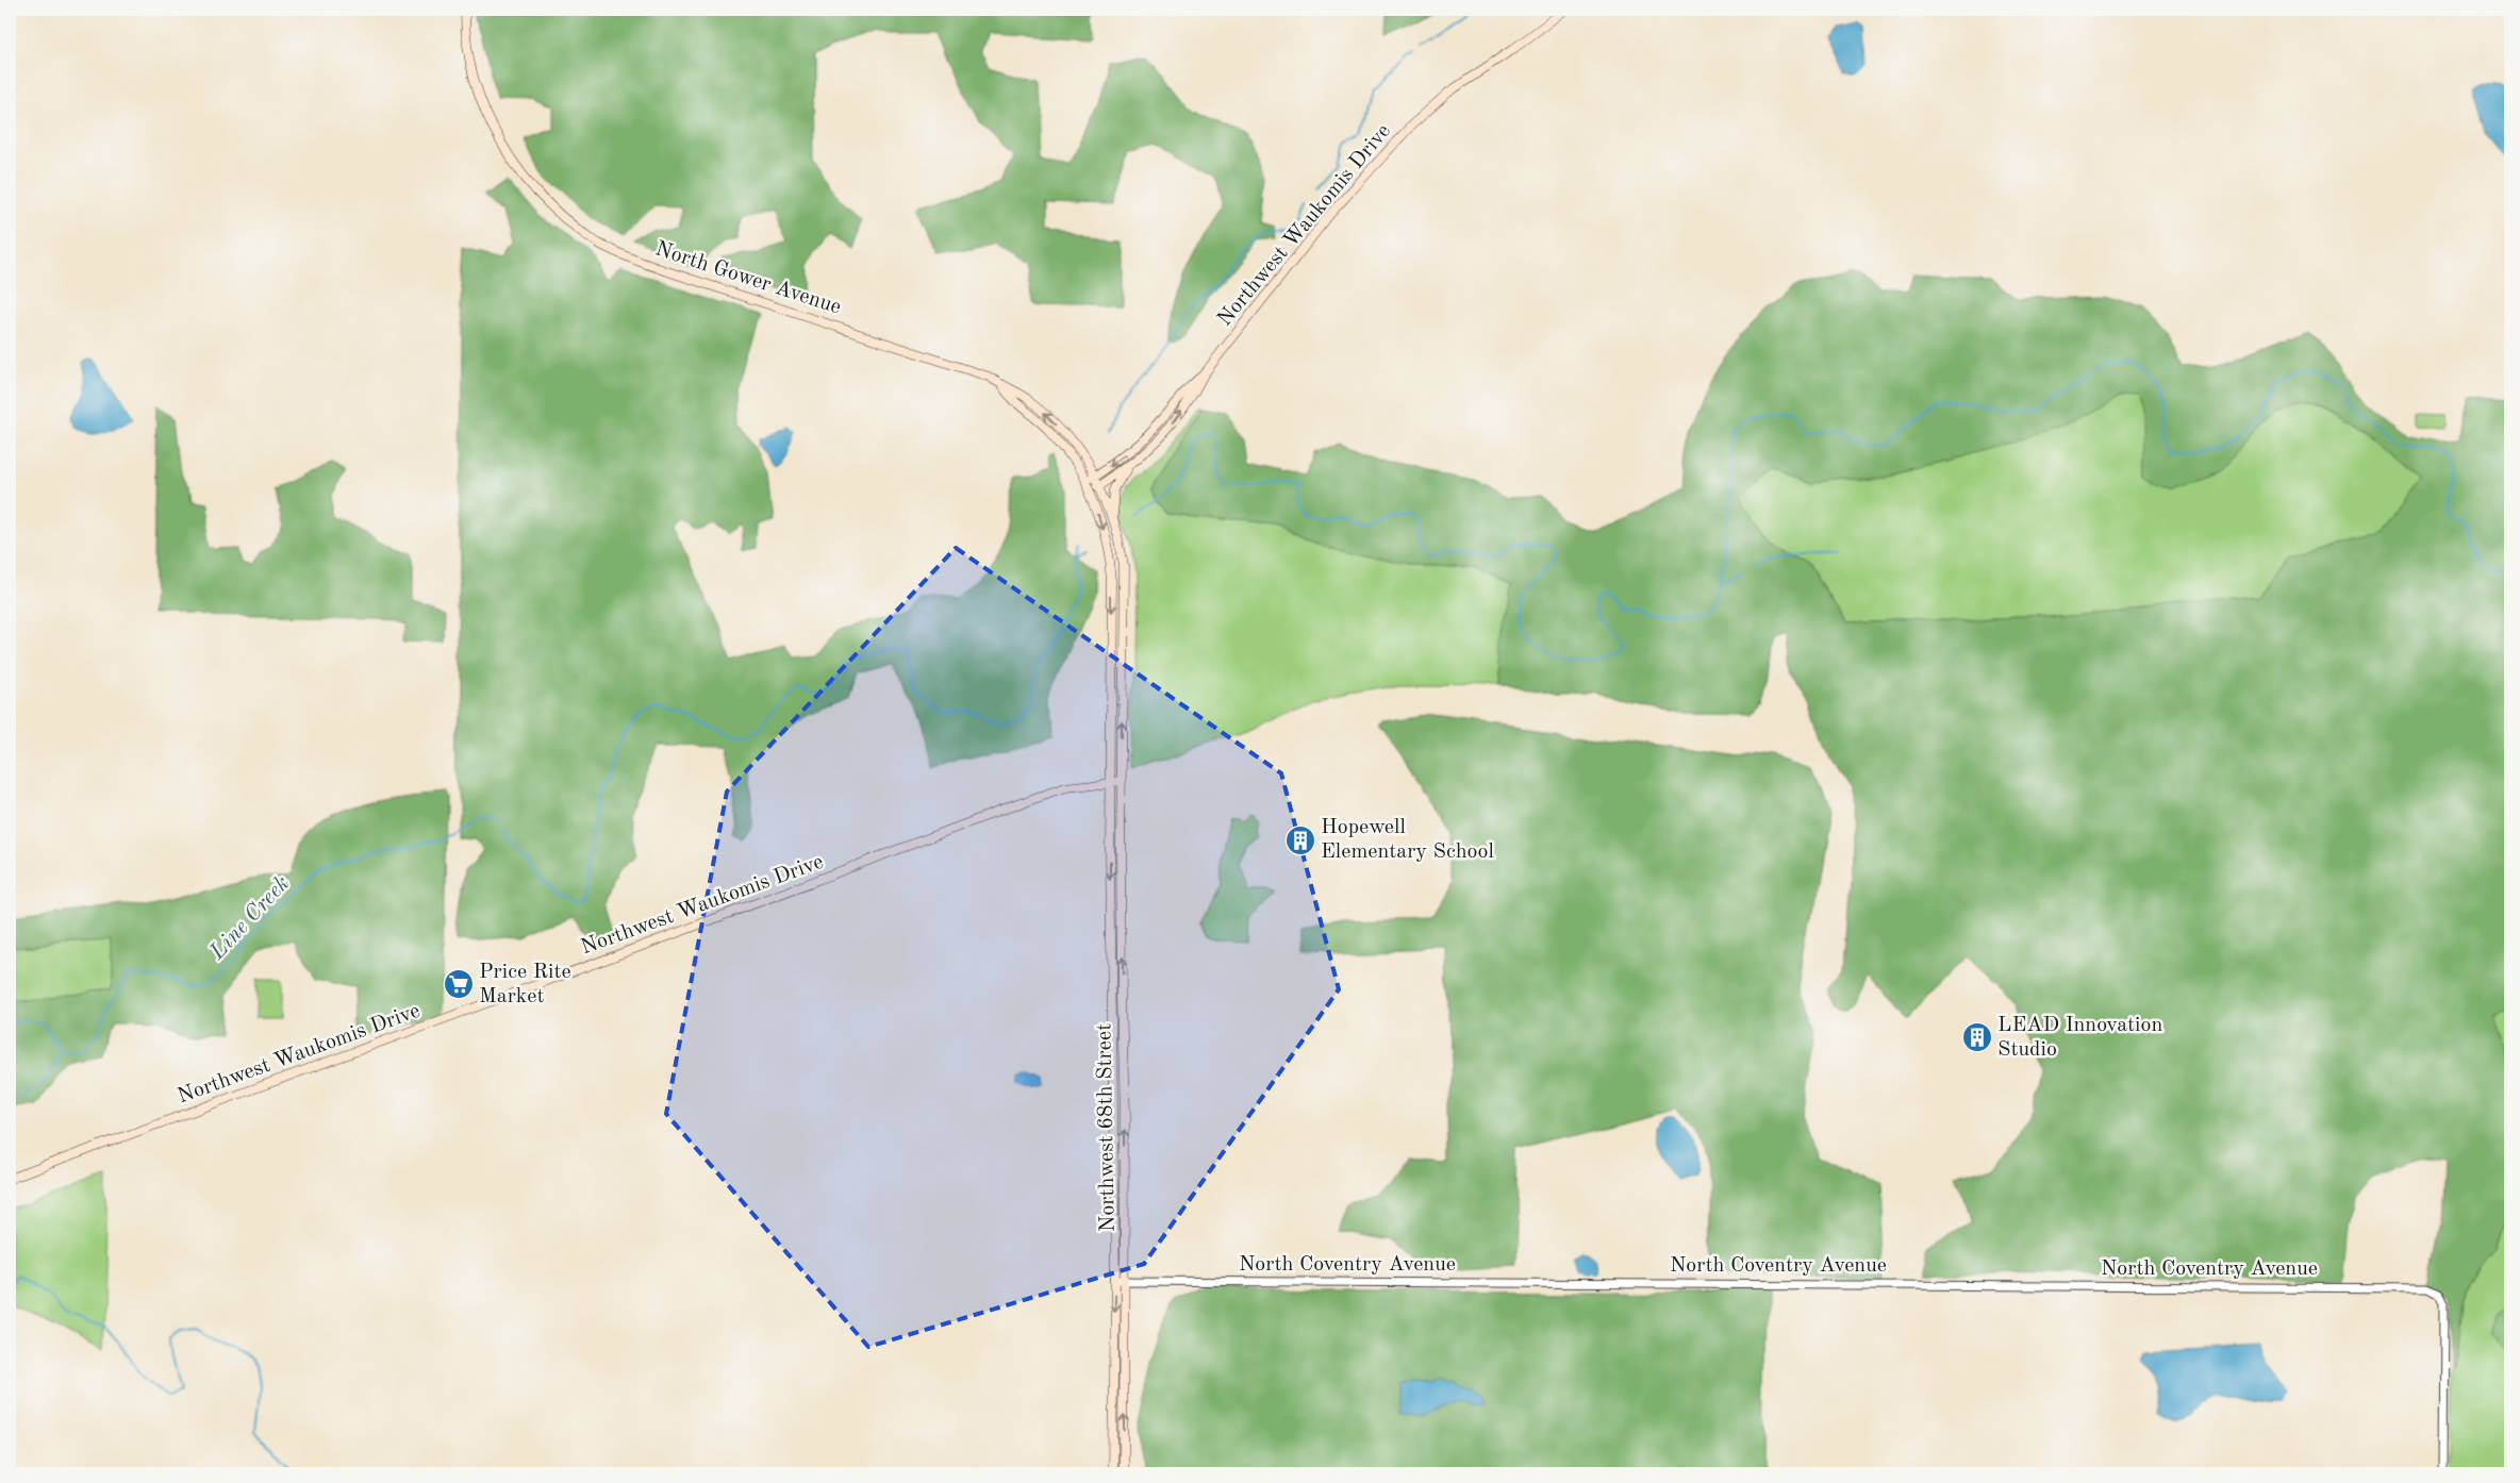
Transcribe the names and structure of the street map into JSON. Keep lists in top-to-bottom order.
{
  "streets": {
    "main road": ["Northwest Waukomis Drive", "North Gower Avenue", "Northwest 68th Street"],
    "street": ["North Coventry Avenue"]
  },
  "crossings": [
    ["Northwest Waukomis Drive", "North Gower Avenue"],
    ["Northwest Waukomis Drive", "Northwest 68th Street"],
    ["North Gower Avenue", "Northwest 68th Street"],
    ["Northwest 68th Street", "North Coventry Avenue"]
  ],
  "water": ["Line Creek"],
  "places": {
    "building": ["Hopewell Elementary School", "LEAD Innovation Studio"],
    "supermarket": ["Price Rite Market"]
  }
}
